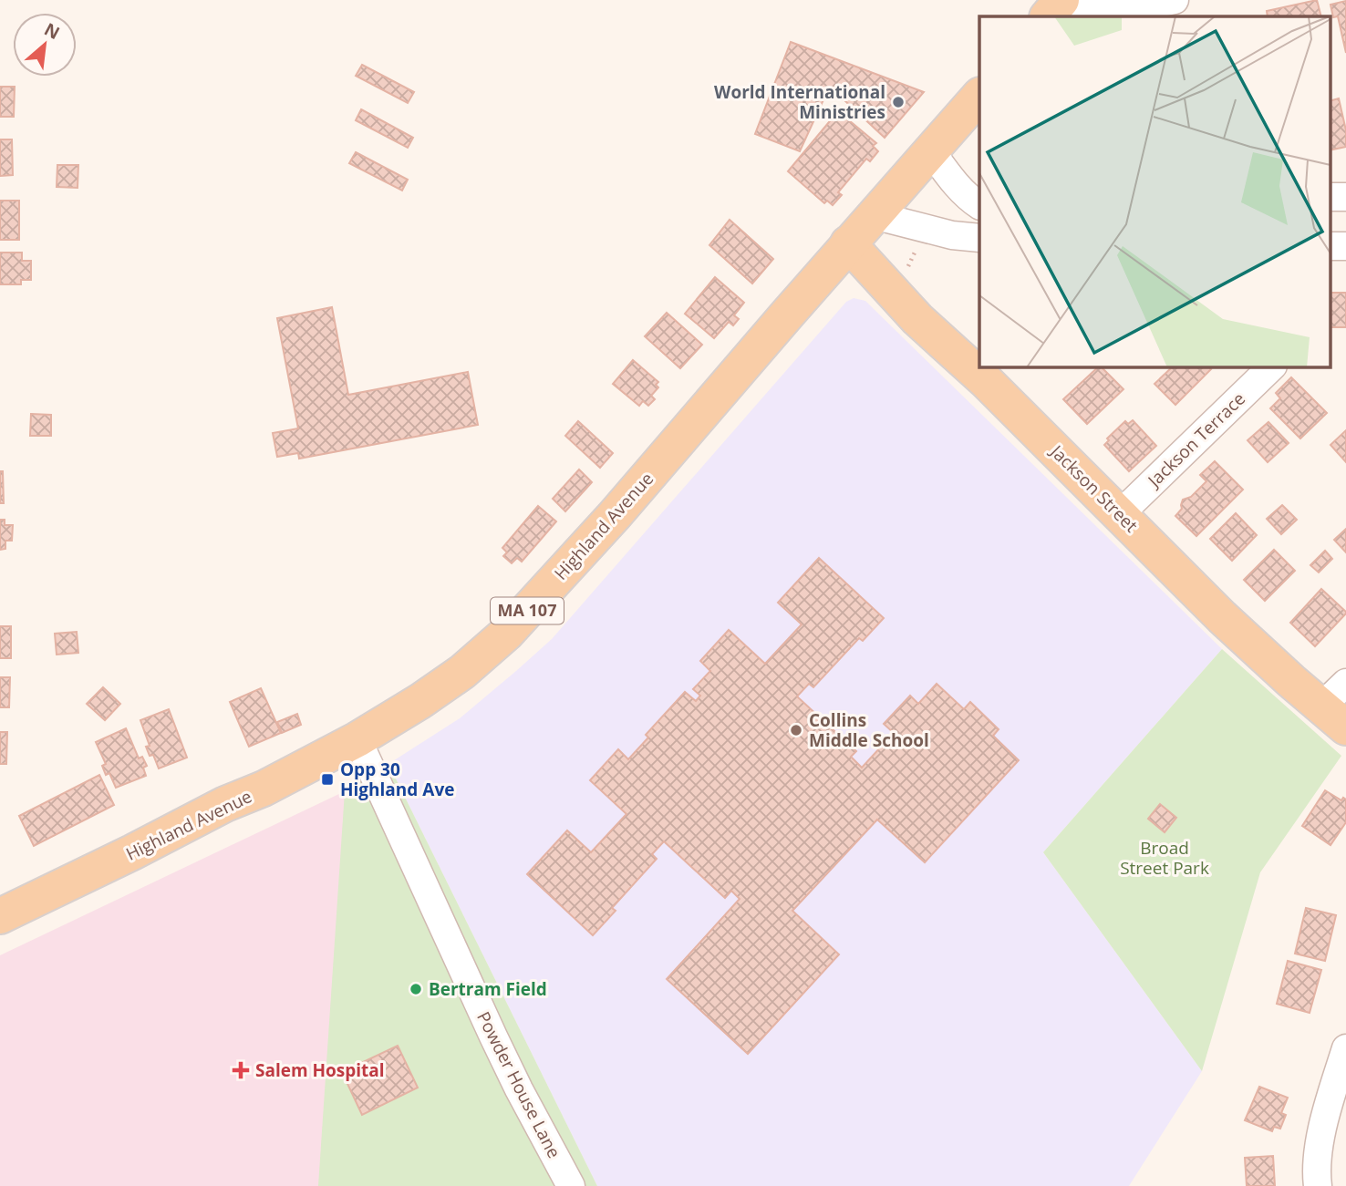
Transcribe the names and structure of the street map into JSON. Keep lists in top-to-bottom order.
{
  "streets": {
    "main road": ["Jackson Street", "Highland Avenue", "MA 107"],
    "street": ["Jackson Terrace", "Powder House Lane"]
  },
  "crossings": [
    ["Jackson Terrace", "Jackson Street"],
    ["Jackson Street", "Highland Avenue"],
    ["Highland Avenue", "Powder House Lane"]
  ],
  "parks": ["Broad Street Park"],
  "places": {
    "other": ["World International Ministries", "Collins Middle School", "Bertram Field"],
    "transit": ["Opp 30 Highland Ave"],
    "health": ["Salem Hospital"]
  },
  "north": "top right"
}
